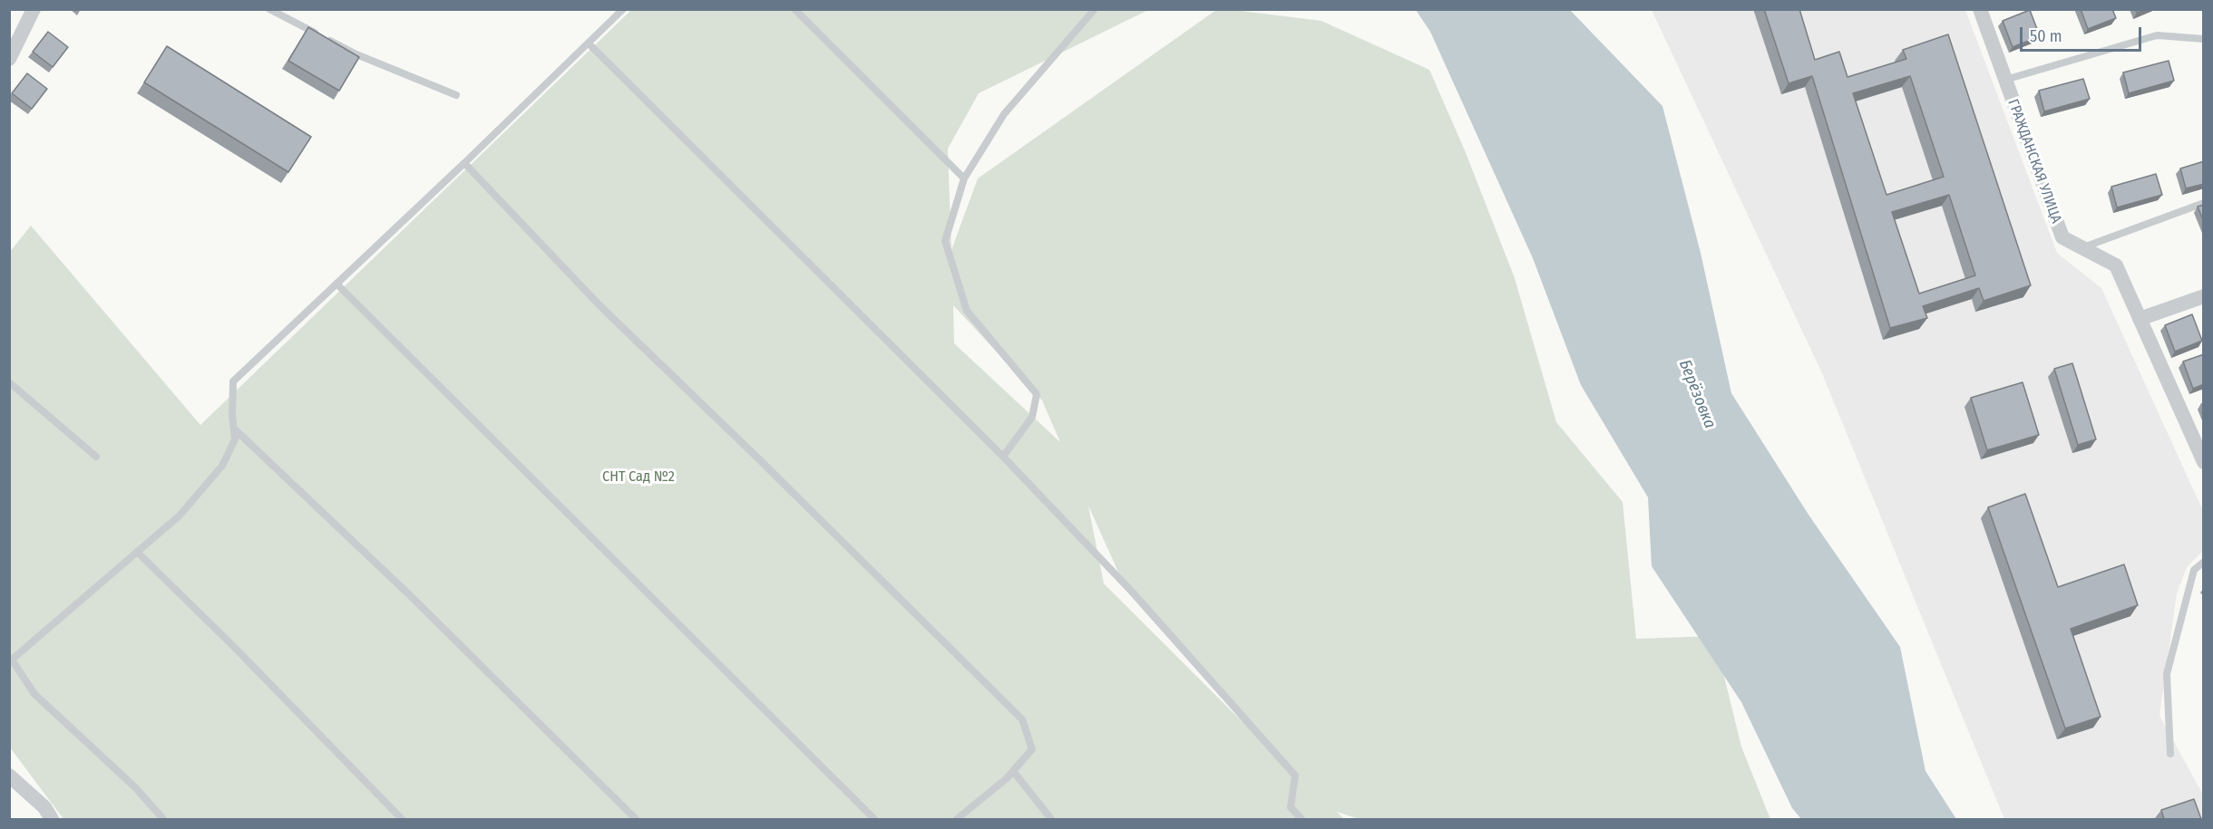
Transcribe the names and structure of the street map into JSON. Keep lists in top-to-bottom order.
{
  "streets": {
    "street": ["ГРАЖДАНСКАЯ УЛИЦА"]
  },
  "water": ["Берёзовка"],
  "parks": ["СНТ Сад №2"],
  "scale_bar": "50 m"
}
